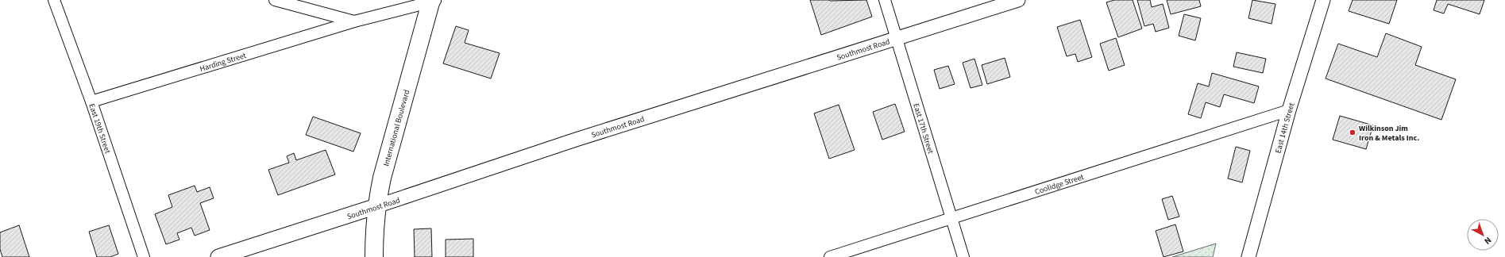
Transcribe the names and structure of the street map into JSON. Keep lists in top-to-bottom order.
{
  "streets": {
    "main road": ["Southmost Road", "International Boulevard"],
    "street": [
      "Harding Street",
      "East 19th Street",
      "East 14th Street",
      "East 17th Street",
      "Coolidge Street"
    ]
  },
  "crossings": [
    ["Southmost Road", "International Boulevard"],
    ["Southmost Road", "East 17th Street"],
    ["Harding Street", "East 19th Street"],
    ["Harding Street", "International Boulevard"],
    ["East 14th Street", "Coolidge Street"],
    ["East 17th Street", "Coolidge Street"]
  ],
  "places": ["Wilkinson Jim Iron & Metals Inc."],
  "north": "bottom right"
}
